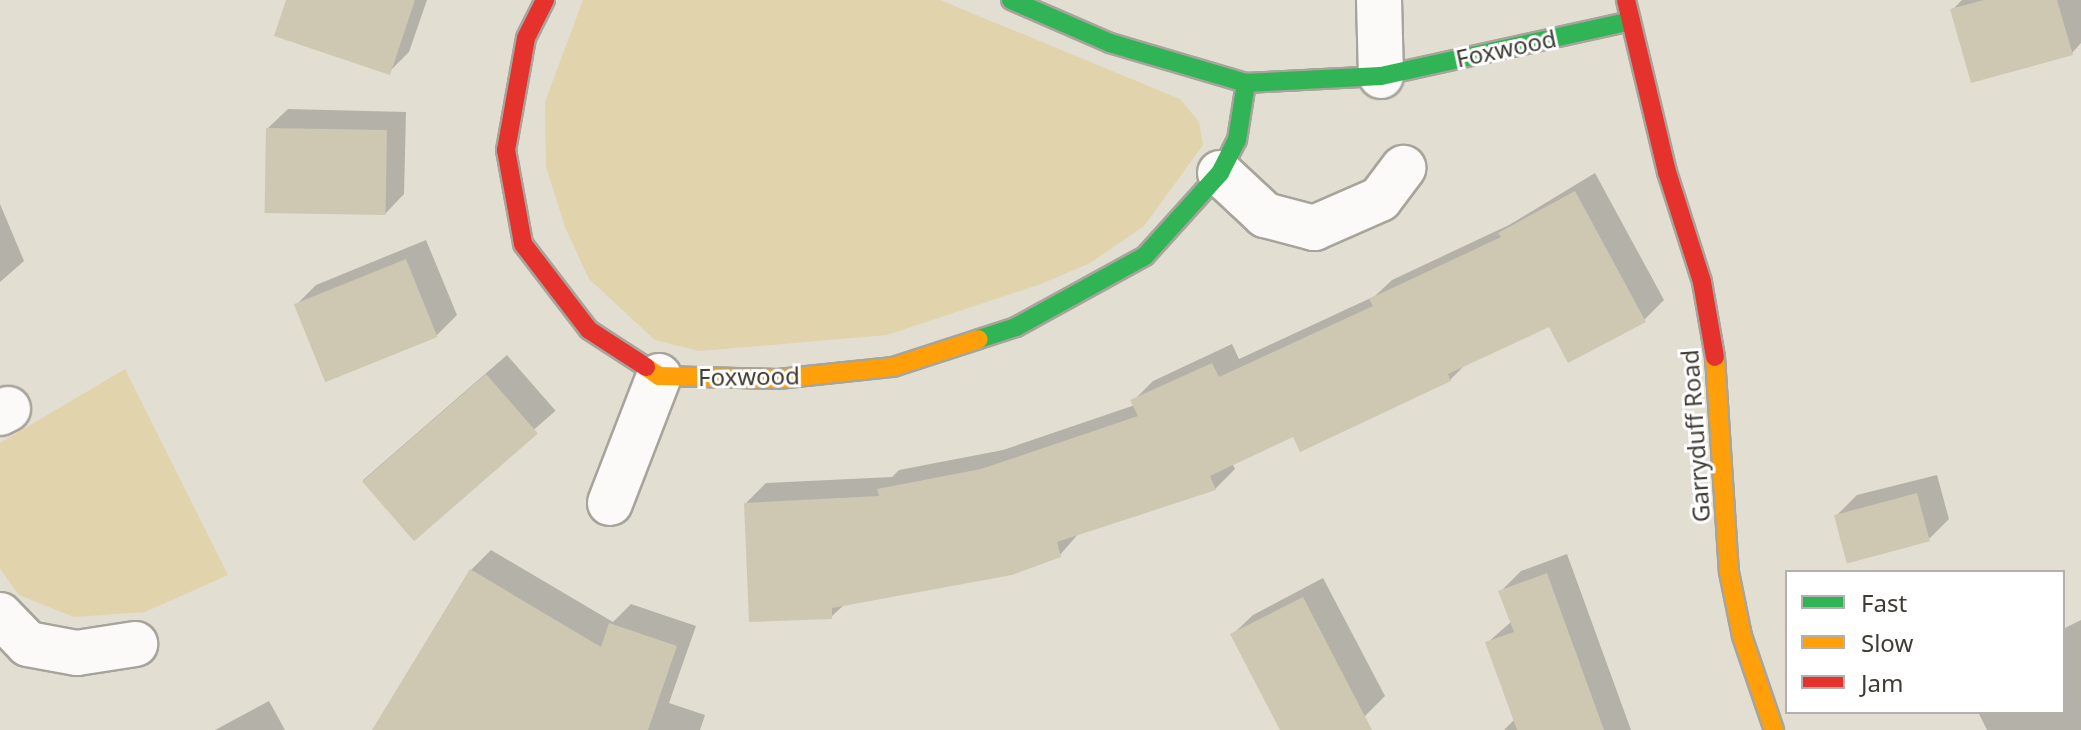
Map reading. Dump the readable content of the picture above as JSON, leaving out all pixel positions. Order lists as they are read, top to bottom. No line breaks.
{"streets":{"street":["Foxwood","Garryduff Road"]},"crossings":[["Foxwood","Garryduff Road"]],"legend":["Fast","Slow","Jam"]}
